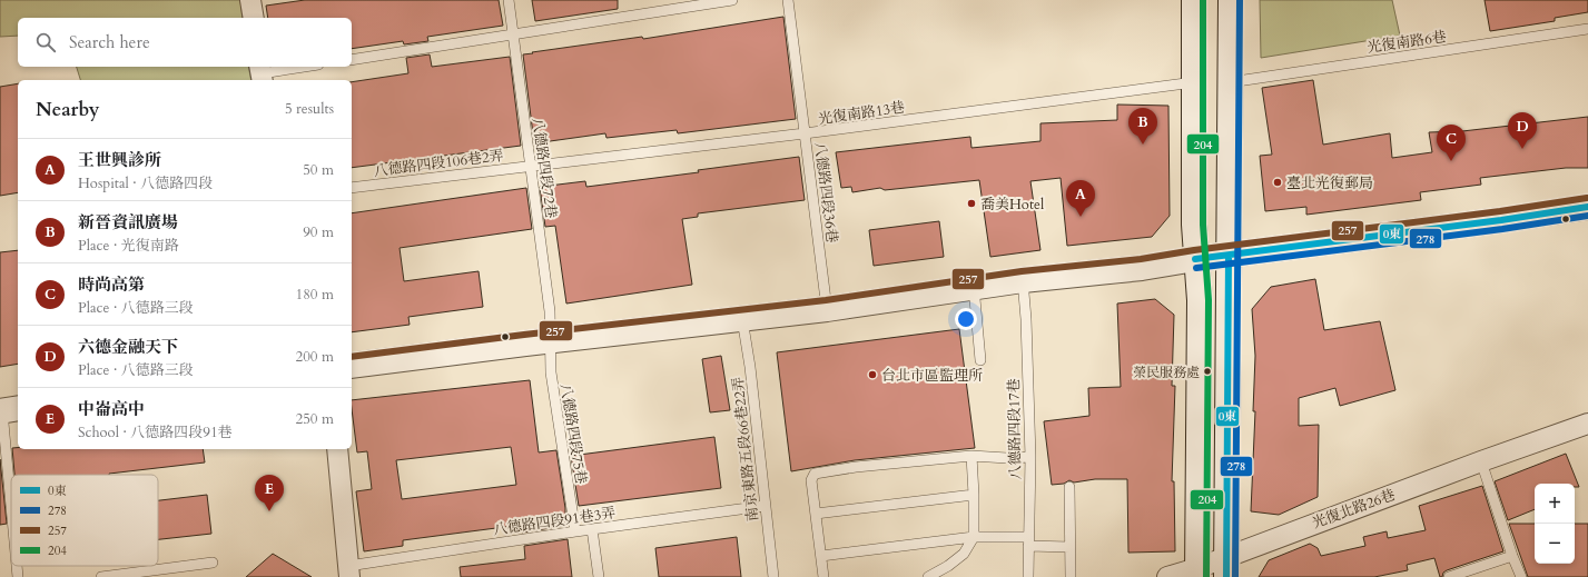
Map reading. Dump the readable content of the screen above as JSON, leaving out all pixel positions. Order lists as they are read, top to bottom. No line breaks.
{"streets":{"street":["光復北路26巷"],"lane":["光復南路6巷","光復南路13巷","八德路四段106巷2弄","八德路四段72巷","八德路四段36巷","八德路四段17巷","八德路四段75巷","南京東路五段66巷22弄","八德路四段91巷3弄"]},"crossings":[["光復南路13巷","八德路四段106巷2弄"],["光復南路13巷","八德路四段72巷"],["光復南路13巷","八德路四段36巷"],["八德路四段106巷2弄","八德路四段72巷"],["八德路四段72巷","八德路四段75巷"],["八德路四段75巷","八德路四段91巷3弄"],["南京東路五段66巷22弄","八德路四段91巷3弄"]],"places":["臺北光復郵局","喬美Hotel","榮民服務處","台北市區監理所"],"lines":["transit line 278","transit line 204","transit line 257","transit line 0東"],"legend":["0東","278","257","204"],"page":{"search":"Search here","heading":["Nearby","5 results"],"pins":["B","D","C","A","E"],"list":[{"mark":"A","name":"王世興診所","note":"Hospital · 八德路四段","value":"50 m"},{"mark":"B","name":"新晉資訊廣場","note":"Place · 光復南路","value":"90 m"},{"mark":"C","name":"時尚高第","note":"Place · 八德路三段","value":"180 m"},{"mark":"D","name":"六德金融天下","note":"Place · 八德路三段","value":"200 m"},{"mark":"E","name":"中崙高中","note":"School · 八德路四段91巷","value":"250 m"}],"map_buttons":["+","−"]}}
